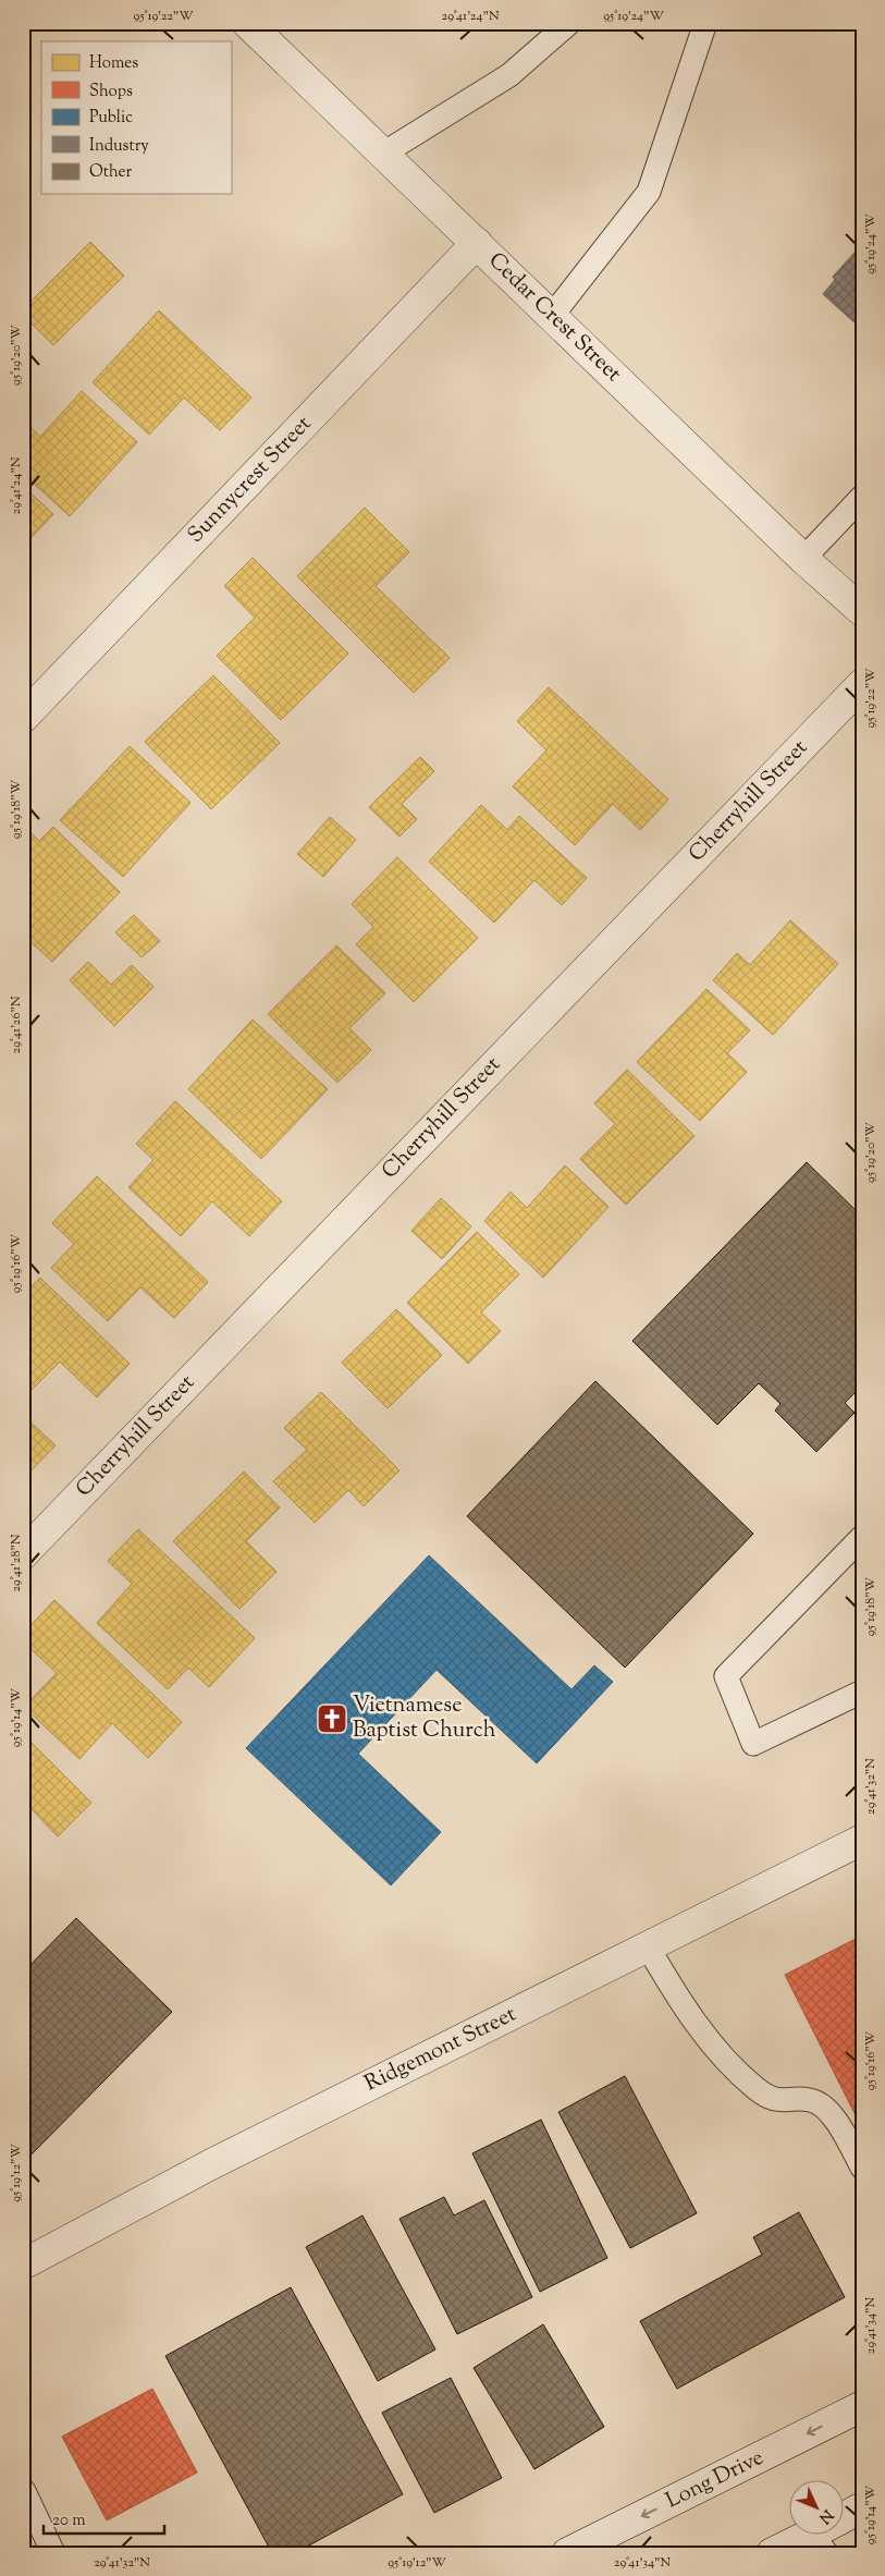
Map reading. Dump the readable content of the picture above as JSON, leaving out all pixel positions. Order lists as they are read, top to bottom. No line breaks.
{"streets":{"street":["Cedar Crest Street","Sunnycrest Street","Cherryhill Street","Ridgemont Street","Long Drive"]},"crossings":[["Cedar Crest Street","Sunnycrest Street"]],"one_way":["Long Drive"],"places":{"church":["Vietnamese Baptist Church"]},"legend":["Homes","Shops","Public","Industry","Other"],"scale_bar":"20 m","north":"bottom right","coordinates":["95°19'22\"W","29°41'24\"N","95°19'24\"W","95°19'20\"W","95°19'18\"W","29°41'26\"N","95°19'16\"W","29°41'28\"N","95°19'14\"W","29°41'32\"N","95°19'12\"W","29°41'34\"N"]}
